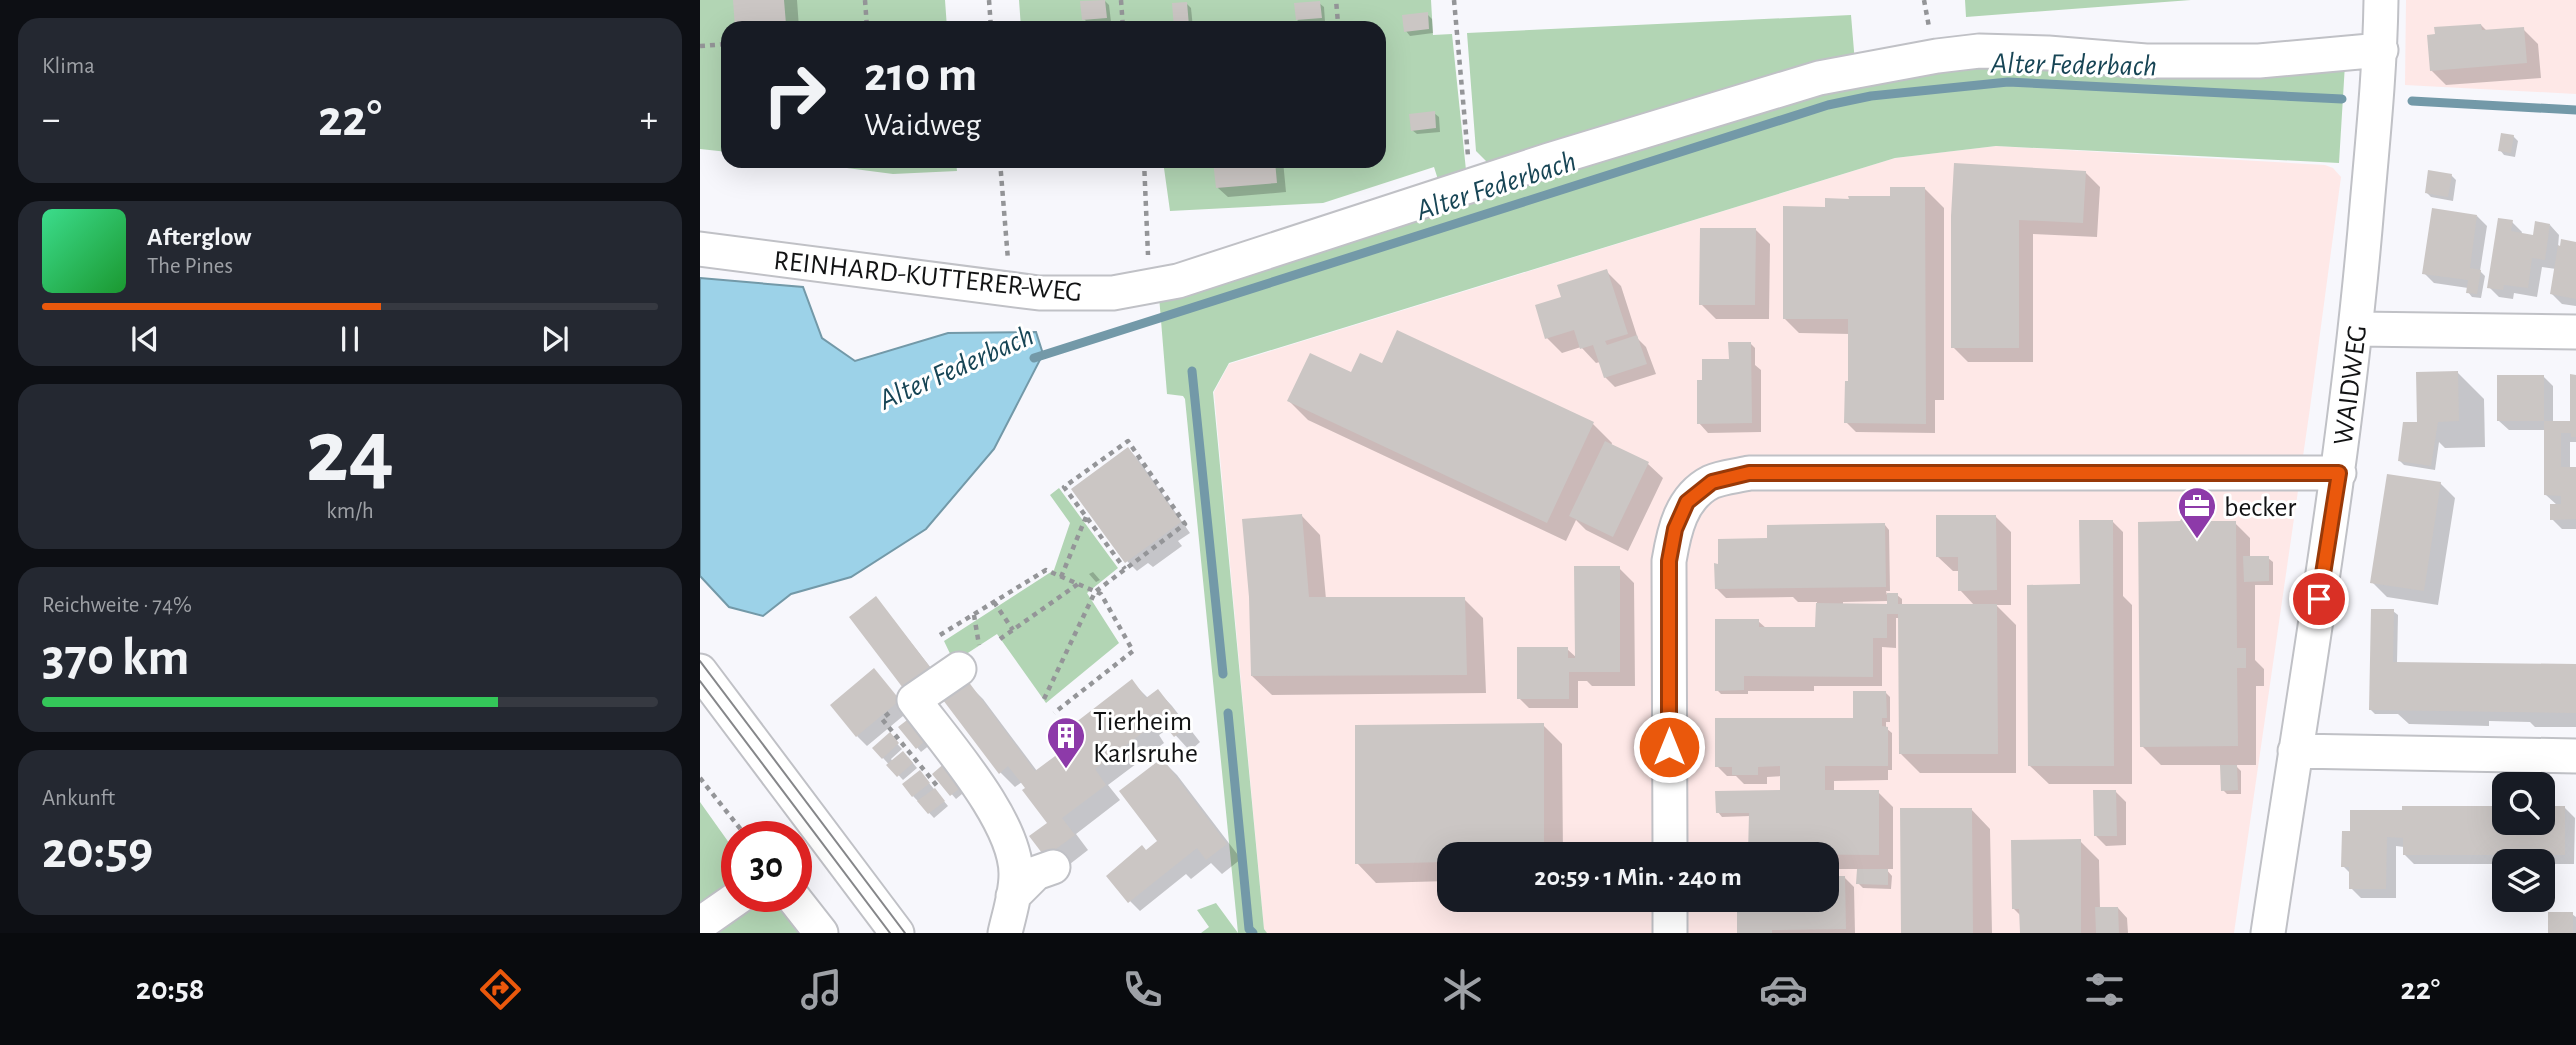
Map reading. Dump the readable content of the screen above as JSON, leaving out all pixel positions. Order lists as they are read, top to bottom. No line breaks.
{"streets":{"street":["REINHARD-KUTTERER-WEG","WAIDWEG"]},"crossings":[["REINHARD-KUTTERER-WEG","WAIDWEG"]],"water":["Alter Federbach"],"places":{"office":["becker"],"building":["Tierheim Karlsruhe"]},"page":{"tile":["Klima",["24","km/h"],["Reichweite · 74%","370 km"],["Ankunft","20:59"]],"turn":["210 m","Waidweg"],"heat":["−","22°","+"],"song":["Afterglow","The Pines"],"limit":"30","trip":"20:59 · 1 Min. · 240 m","tabs":["20:58","22°"]}}
